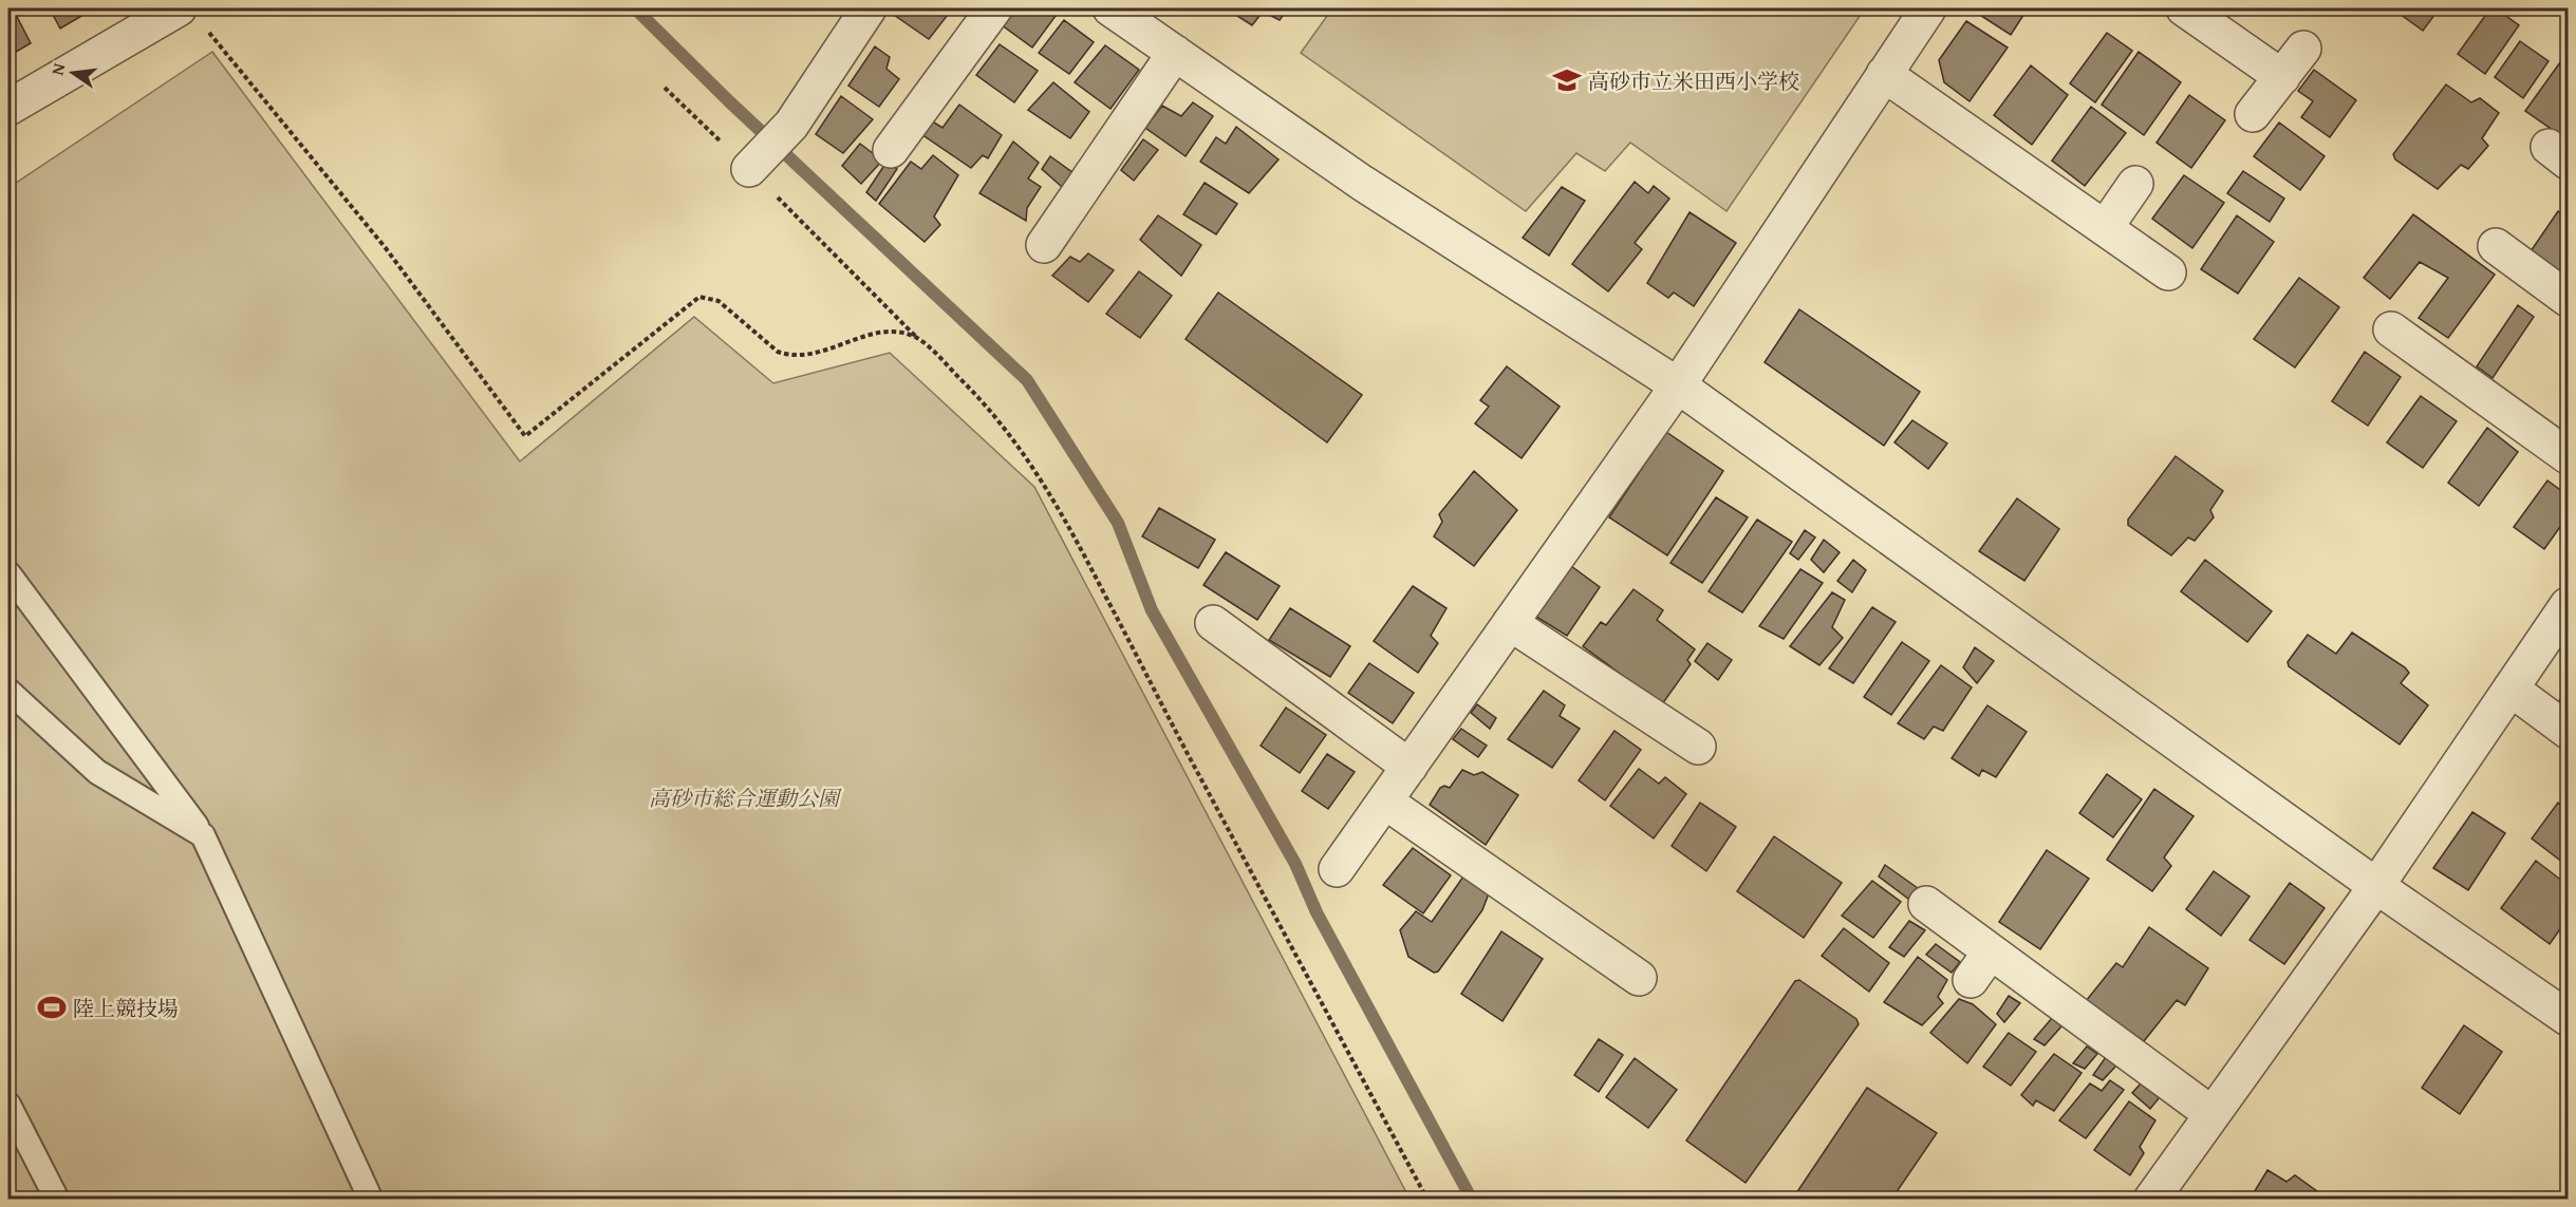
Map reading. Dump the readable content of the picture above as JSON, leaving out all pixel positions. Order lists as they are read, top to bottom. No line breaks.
{"parks":["高砂市総合運動公園"],"places":{"school or university":["高砂市立米田西小学校"],"sports":["陸上競技場"]},"north":"left"}
